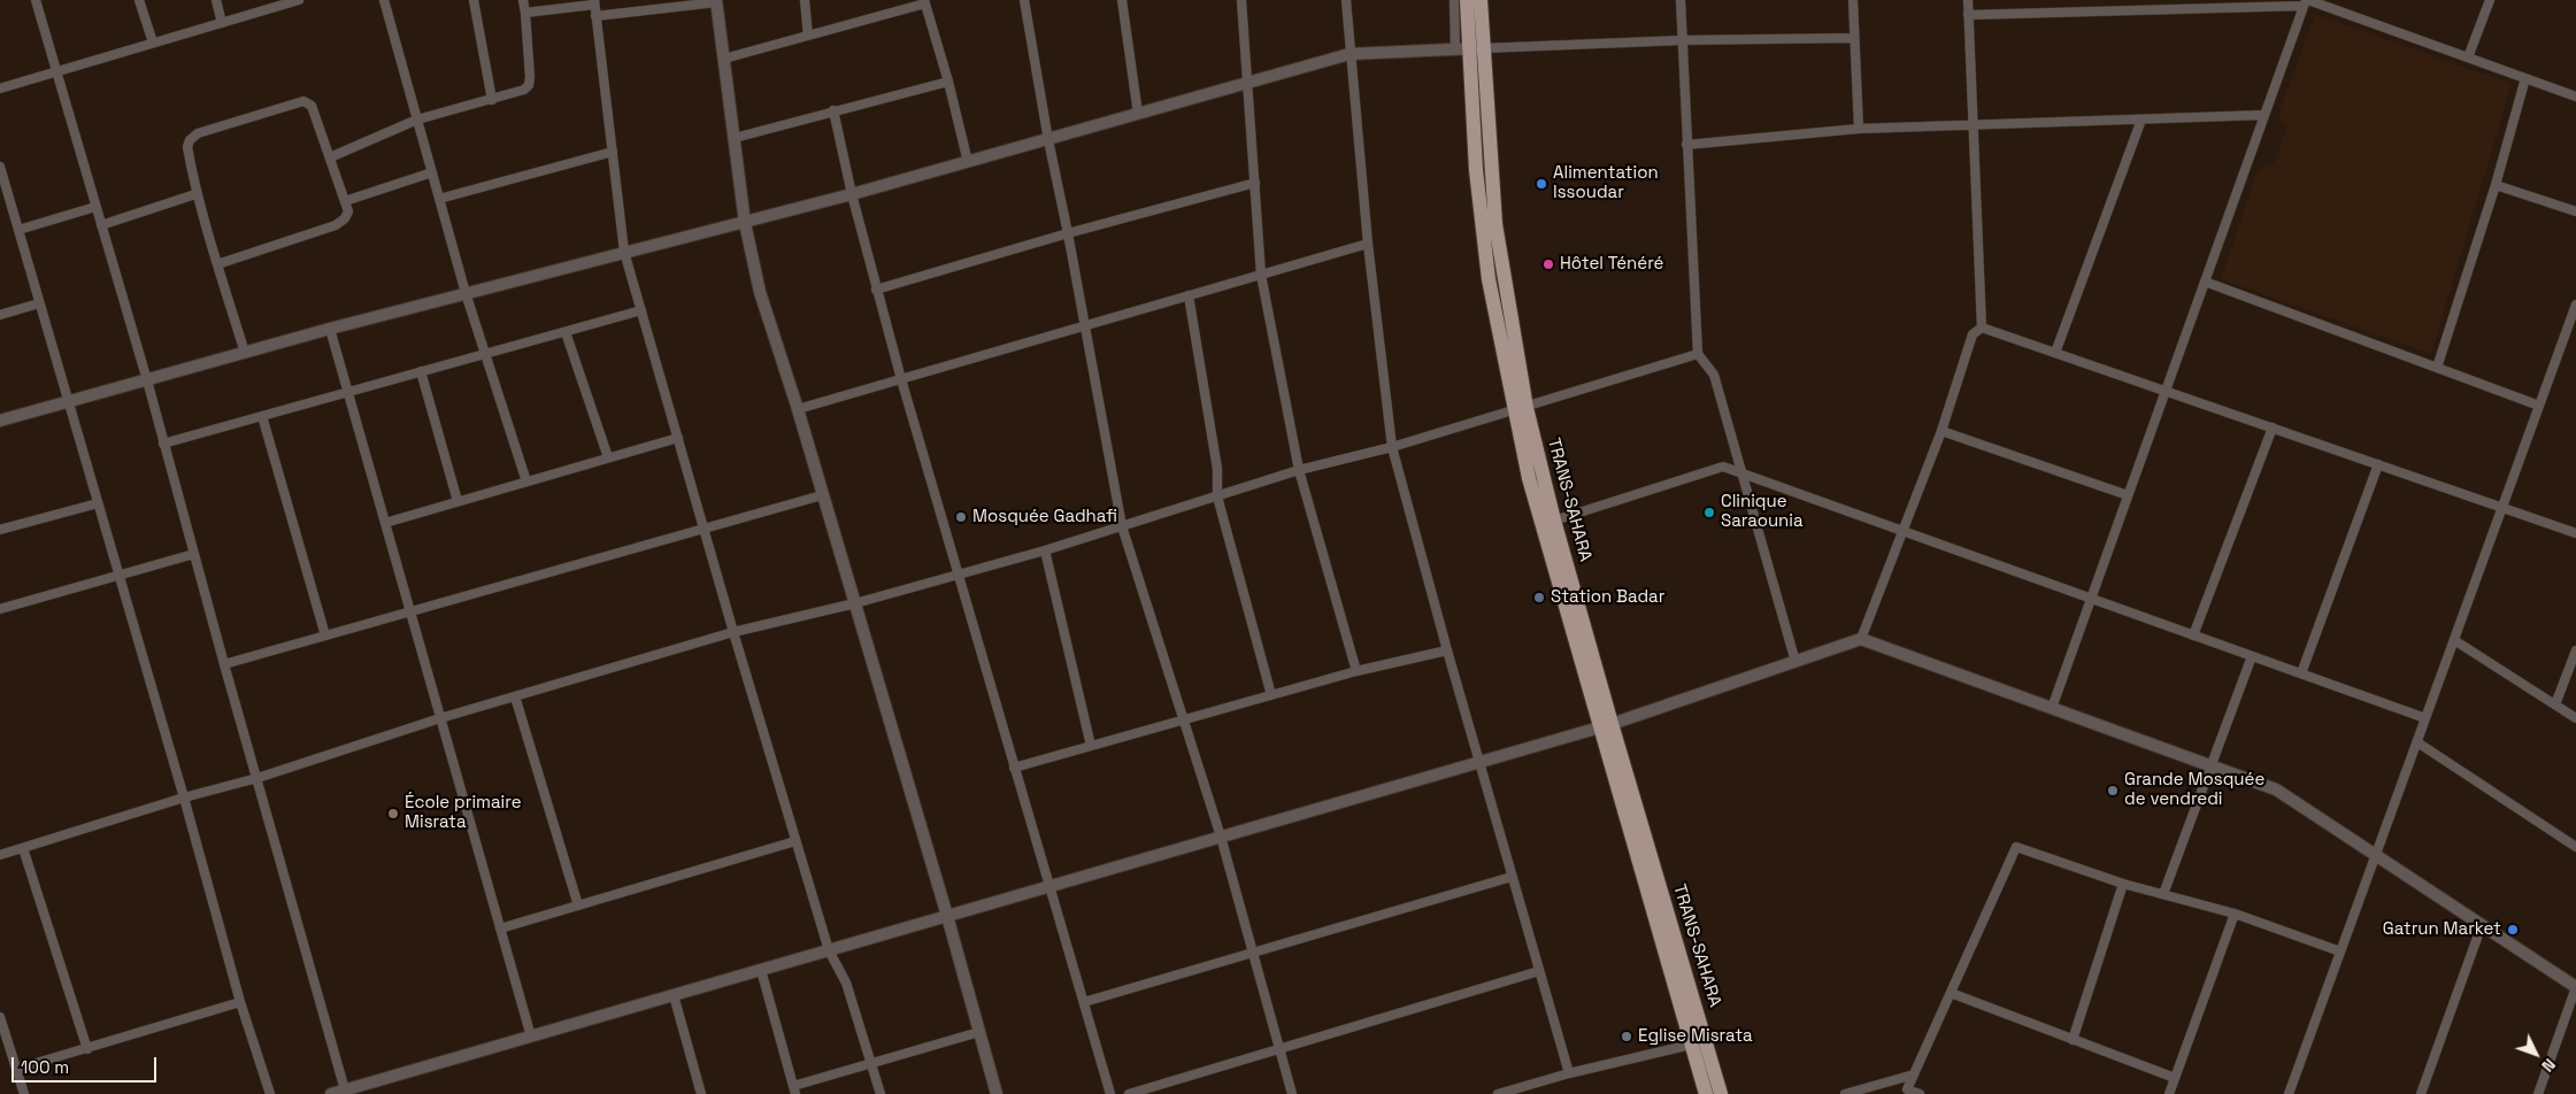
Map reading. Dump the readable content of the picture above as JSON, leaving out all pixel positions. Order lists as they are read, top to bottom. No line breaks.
{"streets":{"main road":["TRANS-SAHARA"]},"places":["Alimentation Issoudar","Hôtel Ténéré","Clinique Saraounia","Mosquée Gadhafi","Station Badar","Grande Mosquée de vendredi","École primaire Misrata","Gatrun Market","Eglise Misrata"],"scale_bar":"100 m","north":"bottom right"}
